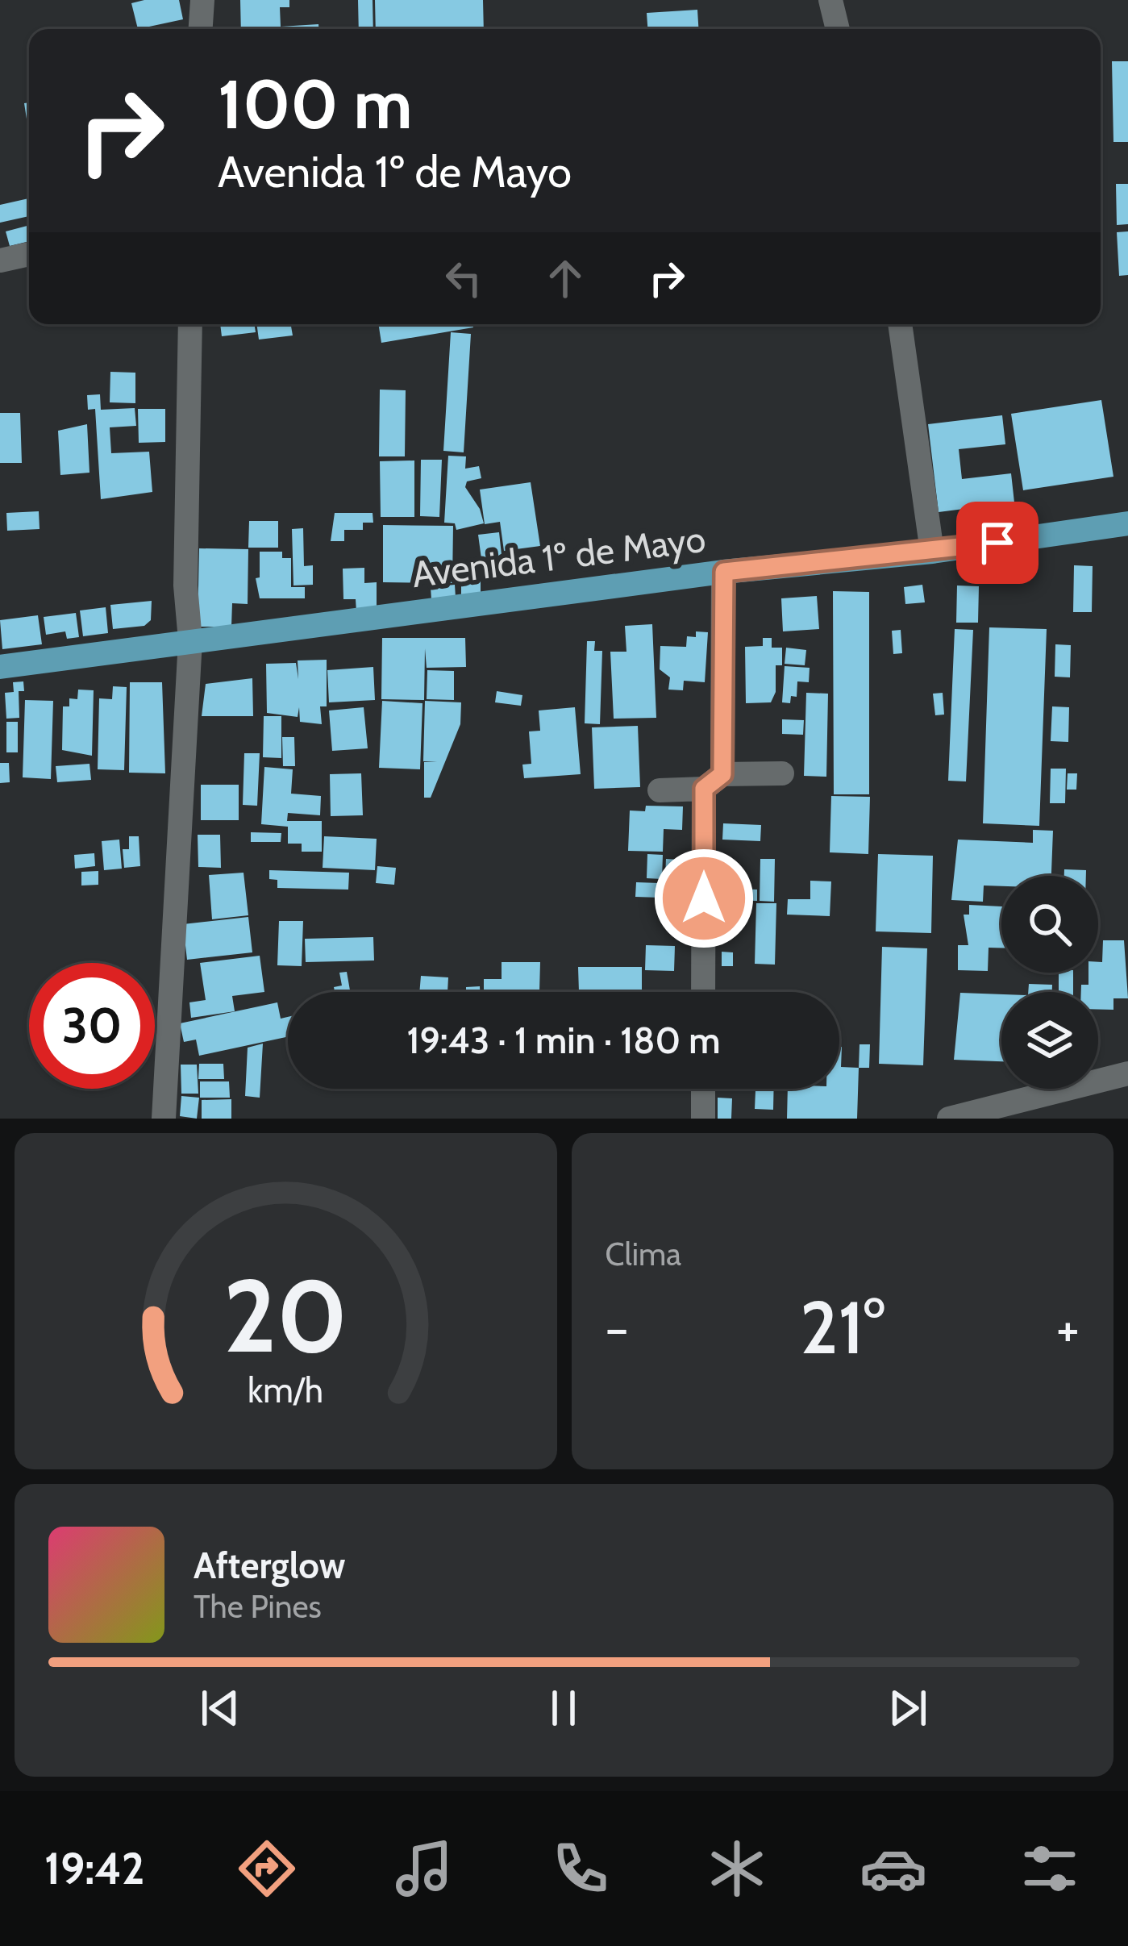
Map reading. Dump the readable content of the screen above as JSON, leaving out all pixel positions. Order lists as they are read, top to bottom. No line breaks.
{"streets":{"main road":["Avenida 1º de Mayo"]},"page":{"turn":["100 m","Avenida 1º de Mayo"],"limit":"30","trip":"19:43 · 1 min · 180 m","tile":"Clima","heat":["−","21°","+"],"song":["Afterglow","The Pines"],"tabs":"19:42","gauge":["20","km/h"]}}
